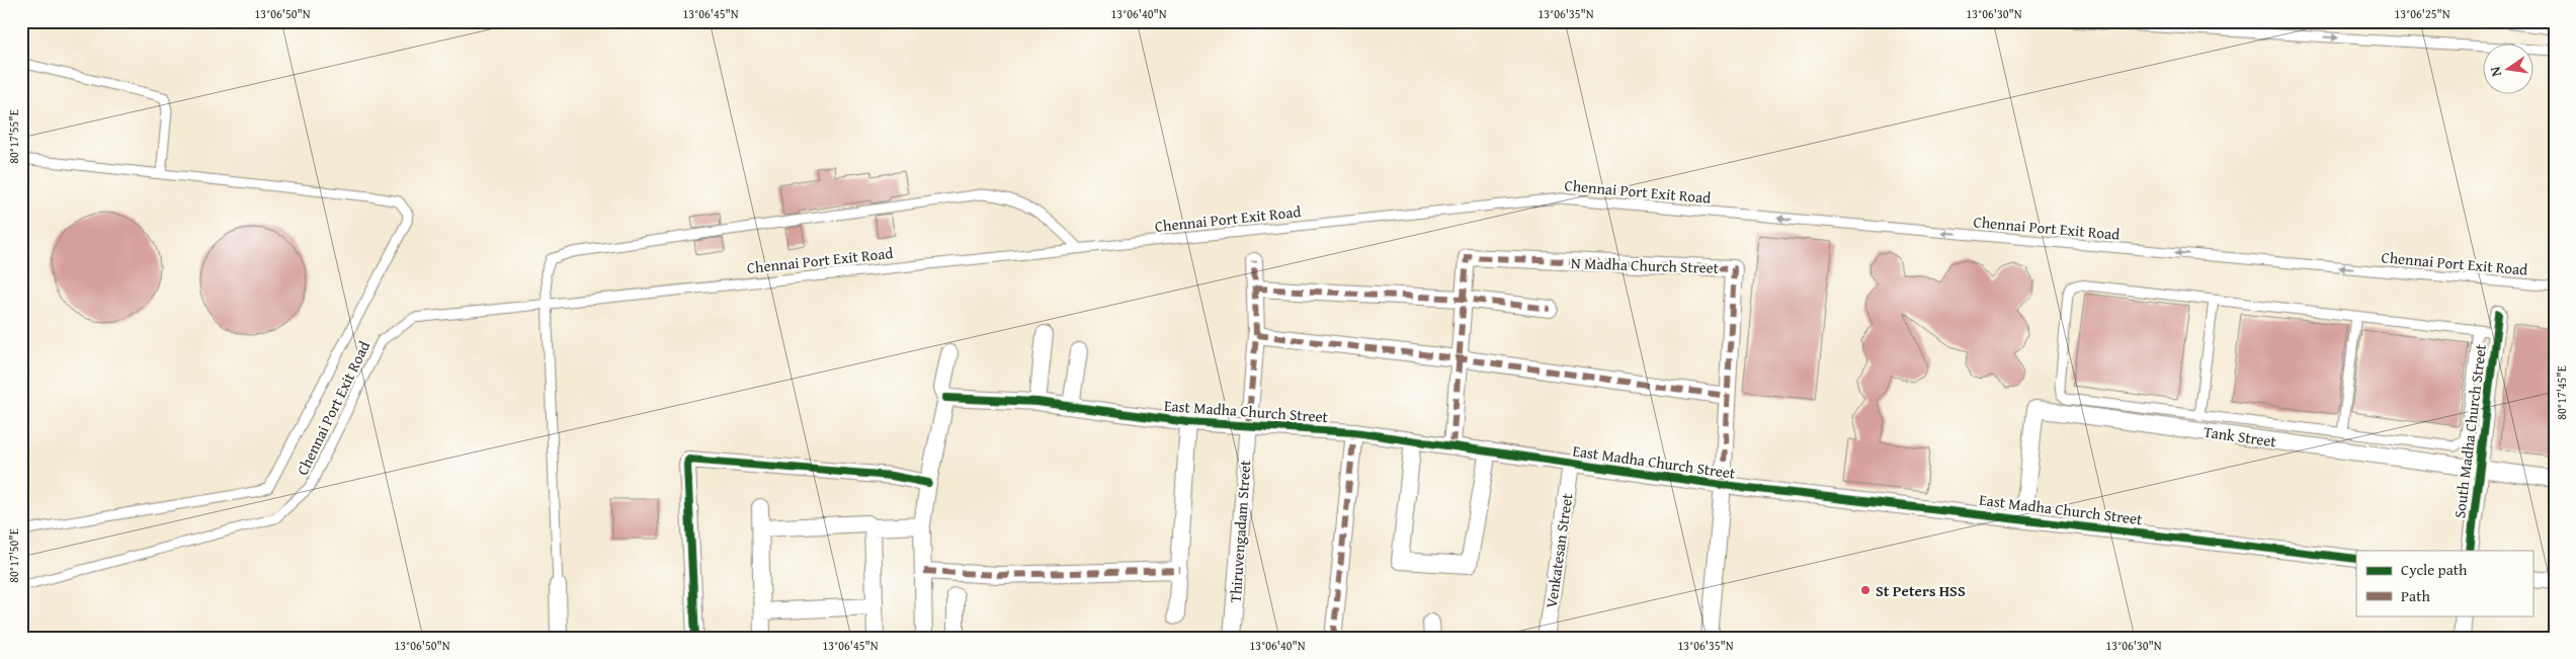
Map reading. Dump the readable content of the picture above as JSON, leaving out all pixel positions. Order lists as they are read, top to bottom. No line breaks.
{"streets":{"street":["N Madha Church Street","East Madha Church Street","South Madha Church Street","Tank Street","Thiruvengadam Street","Venkatesan Street"],"lane":["Chennai Port Exit Road"]},"crossings":[["N Madha Church Street","East Madha Church Street"],["East Madha Church Street","Tank Street"],["East Madha Church Street","Thiruvengadam Street"],["East Madha Church Street","Venkatesan Street"],["South Madha Church Street","Tank Street"]],"one_way":["Chennai Port Exit Road"],"places":["St Peters HSS"],"legend":["Cycle path","Path"],"north":"left","coordinates":["13°06'50\"N","13°06'45\"N","13°06'40\"N","13°06'35\"N","13°06'30\"N","13°06'25\"N","80°17'55\"E","80°17'45\"E","80°17'50\"E"]}
